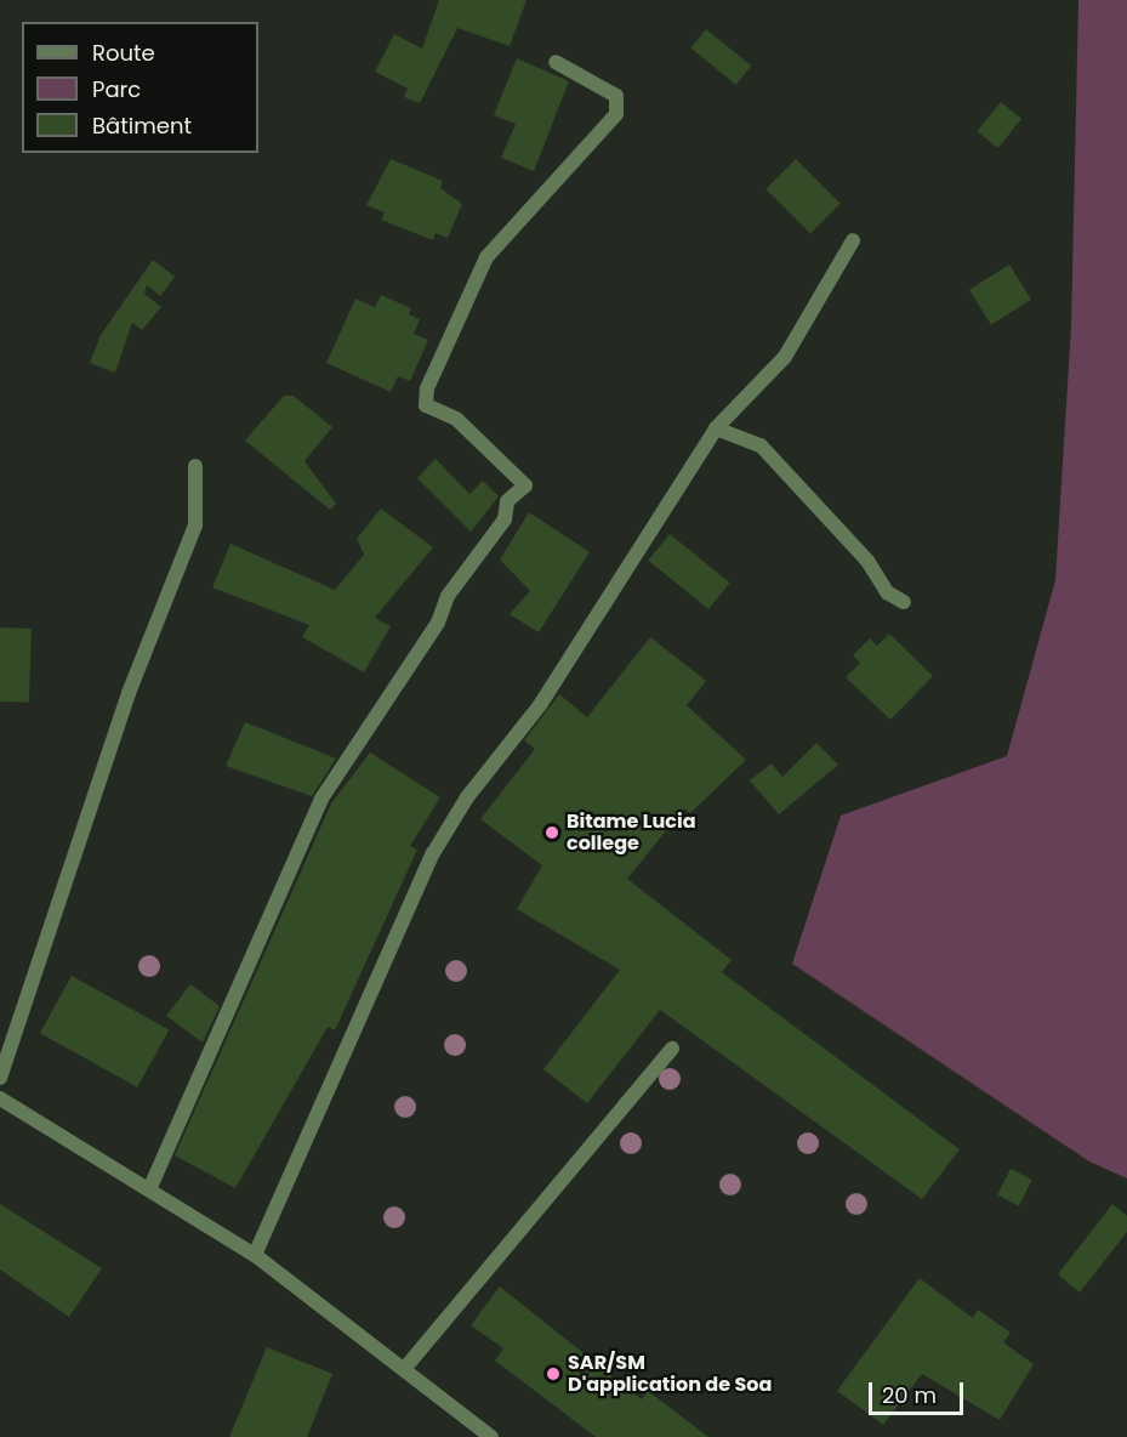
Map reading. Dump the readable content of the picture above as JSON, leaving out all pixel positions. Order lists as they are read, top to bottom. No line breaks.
{"places":["Bitame Lucia college","SAR/SM D'application de Soa"],"legend":["Route","Parc","Bâtiment"],"scale_bar":"20 m"}
